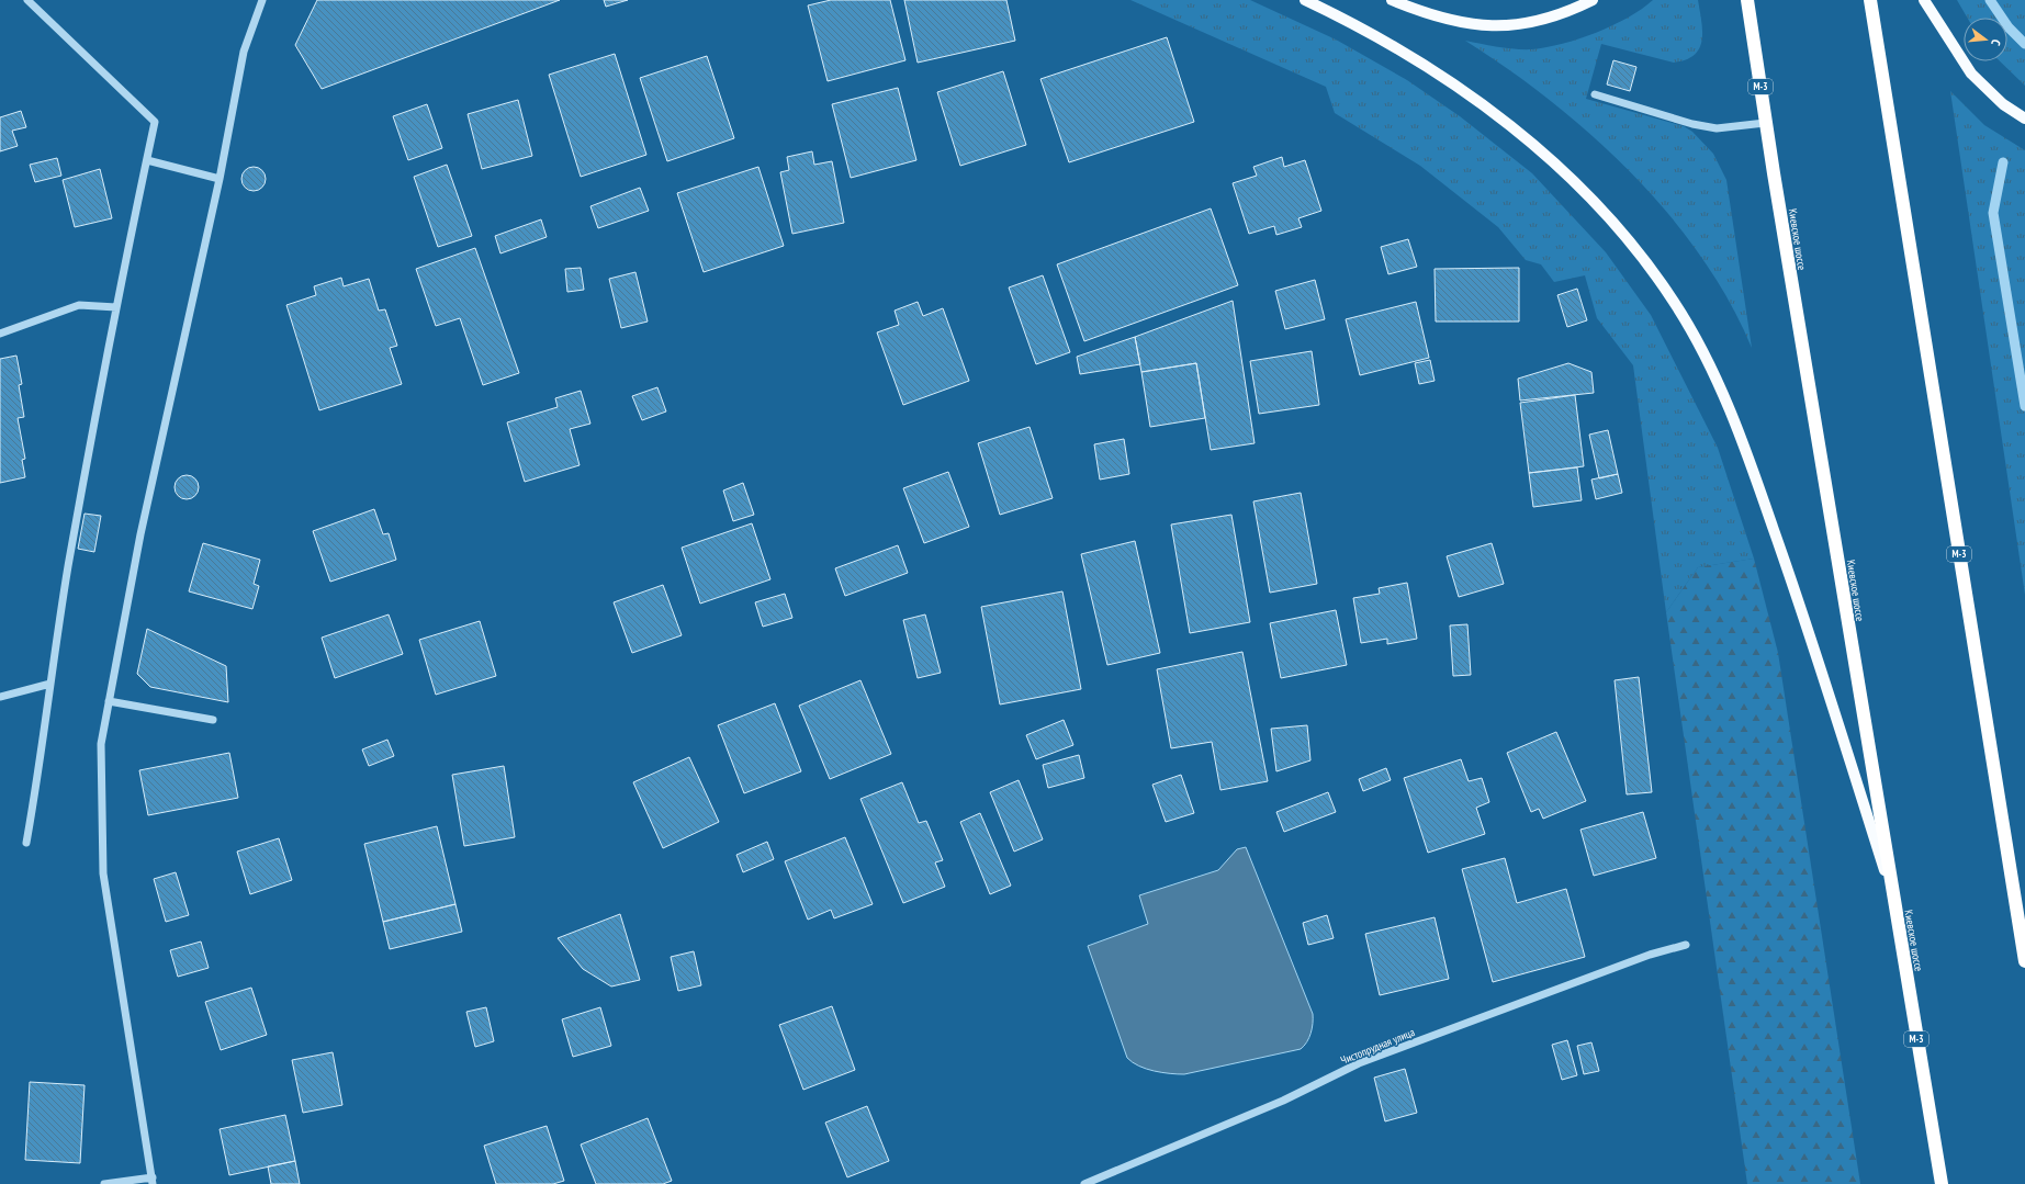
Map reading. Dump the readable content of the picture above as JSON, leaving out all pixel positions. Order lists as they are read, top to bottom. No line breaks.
{"streets":{"highway":["М-3","Киевское шоссе"],"street":["Чистопрудная улица"]},"north":"right"}
